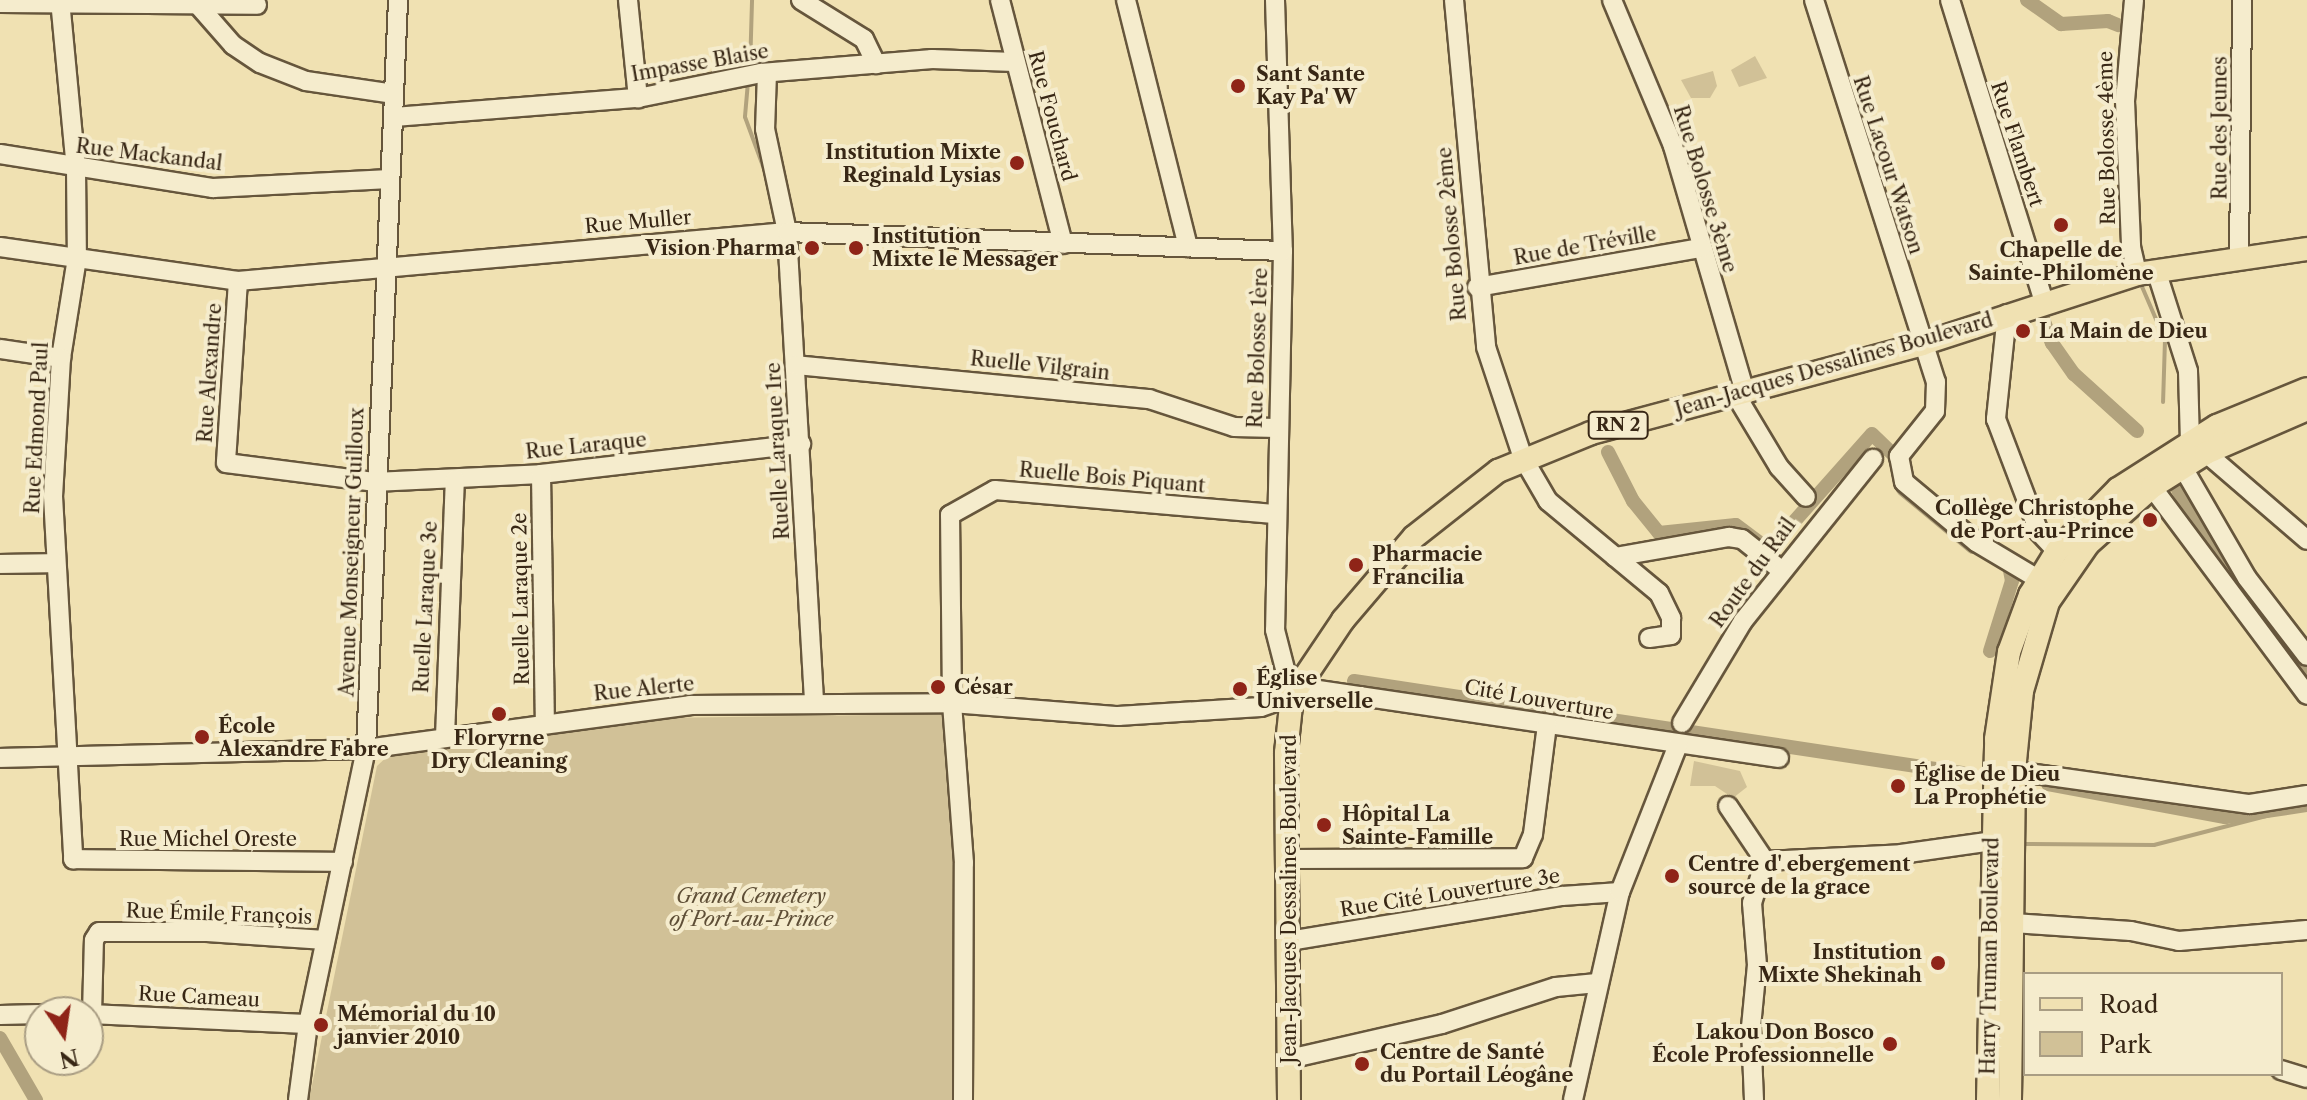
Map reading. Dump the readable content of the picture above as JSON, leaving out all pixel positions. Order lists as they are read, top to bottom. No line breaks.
{"streets":{"main road":["Jean-Jacques Dessalines Boulevard","RN 2","Harry Truman Boulevard"],"street":["Impasse Blaise","Rue Fouchard","Rue des Jeunes","Rue Bolosse 4ème","Rue Flambert","Rue Mackandal","Rue Lacour Watson","Rue Bolosse 3ème","Rue Muller","Rue Bolosse 2ème","Rue de Tréville","Rue Bolosse 1ère","Ruelle Vilgrain","Rue Alexandre","Rue Edmond Paul","Rue Laraque","Ruelle Laraque 1re","Ruelle Bois Piquant","Avenue Monseigneur Guilloux","Route du Rail","Ruelle Laraque 2e","Ruelle Laraque 3e","Rue Alerte","Cité Louverture","Rue Michel Oreste","Rue Cité Louverture 3e","Rue Émile François","Rue Cameau"]},"crossings":[["Impasse Blaise","Rue Fouchard"],["Impasse Blaise","Ruelle Laraque 1re"],["Impasse Blaise","Avenue Monseigneur Guilloux"],["Rue Fouchard","Rue Muller"],["Rue des Jeunes","Jean-Jacques Dessalines Boulevard"],["Rue Bolosse 4ème","Jean-Jacques Dessalines Boulevard"],["Rue Bolosse 4ème","Harry Truman Boulevard"],["Rue Flambert","Jean-Jacques Dessalines Boulevard"],["Rue Mackandal","Rue Edmond Paul"],["Rue Mackandal","Avenue Monseigneur Guilloux"],["Rue Lacour Watson","Jean-Jacques Dessalines Boulevard"],["Rue Lacour Watson","Harry Truman Boulevard"],["Rue Bolosse 3ème","Rue de Tréville"],["Rue Bolosse 3ème","Jean-Jacques Dessalines Boulevard"],["Rue Muller","Rue Bolosse 1ère"],["Rue Muller","Rue Alexandre"],["Rue Muller","Rue Edmond Paul"],["Rue Muller","Ruelle Laraque 1re"],["Rue Muller","Avenue Monseigneur Guilloux"],["Rue Bolosse 2ème","Rue de Tréville"],["Rue Bolosse 2ème","Jean-Jacques Dessalines Boulevard"],["Rue Bolosse 1ère","Jean-Jacques Dessalines Boulevard"],["Rue Bolosse 1ère","Ruelle Vilgrain"],["Rue Bolosse 1ère","Ruelle Bois Piquant"],["Rue Bolosse 1ère","Rue Alerte"],["Rue Bolosse 1ère","Cité Louverture"],["Jean-Jacques Dessalines Boulevard","Rue Alerte"],["Jean-Jacques Dessalines Boulevard","Cité Louverture"],["Jean-Jacques Dessalines Boulevard","Rue Cité Louverture 3e"],["Ruelle Vilgrain","Ruelle Laraque 1re"],["Rue Alexandre","Rue Laraque"],["Rue Alexandre","Avenue Monseigneur Guilloux"],["Rue Edmond Paul","Rue Alerte"],["Rue Edmond Paul","Rue Michel Oreste"],["Rue Laraque","Ruelle Laraque 1re"],["Rue Laraque","Avenue Monseigneur Guilloux"],["Rue Laraque","Ruelle Laraque 2e"],["Rue Laraque","Ruelle Laraque 3e"],["Ruelle Laraque 1re","Rue Alerte"],["Ruelle Bois Piquant","Rue Alerte"],["Avenue Monseigneur Guilloux","Rue Alerte"],["Avenue Monseigneur Guilloux","Rue Michel Oreste"],["Avenue Monseigneur Guilloux","Rue Émile François"],["Avenue Monseigneur Guilloux","Rue Cameau"],["Ruelle Laraque 2e","Rue Alerte"],["Ruelle Laraque 3e","Rue Alerte"],["Rue Alerte","Cité Louverture"]],"parks":["Grand Cemetery of Port-au-Prince"],"places":["Sant Sante Kay Pa' W","Institution Mixte Reginald Lysias","Chapelle de Sainte-Philomène","Vision Pharma","Institution Mixte le Messager","La Main de Dieu","Collège Christophe de Port-au-Prince","Pharmacie Francilia","César","Église Universelle","Floryrne Dry Cleaning","École Alexandre Fabre","Église de Dieu La Prophétie","Hôpital La Sainte-Famille","Centre d' ebergement source de la grace","Institution Mixte Shekinah","Mémorial du 10 janvier 2010","Lakou Don Bosco École Professionnelle","Centre de Santé du Portail Léogâne"],"legend":["Road","Park"],"north":"bottom"}
